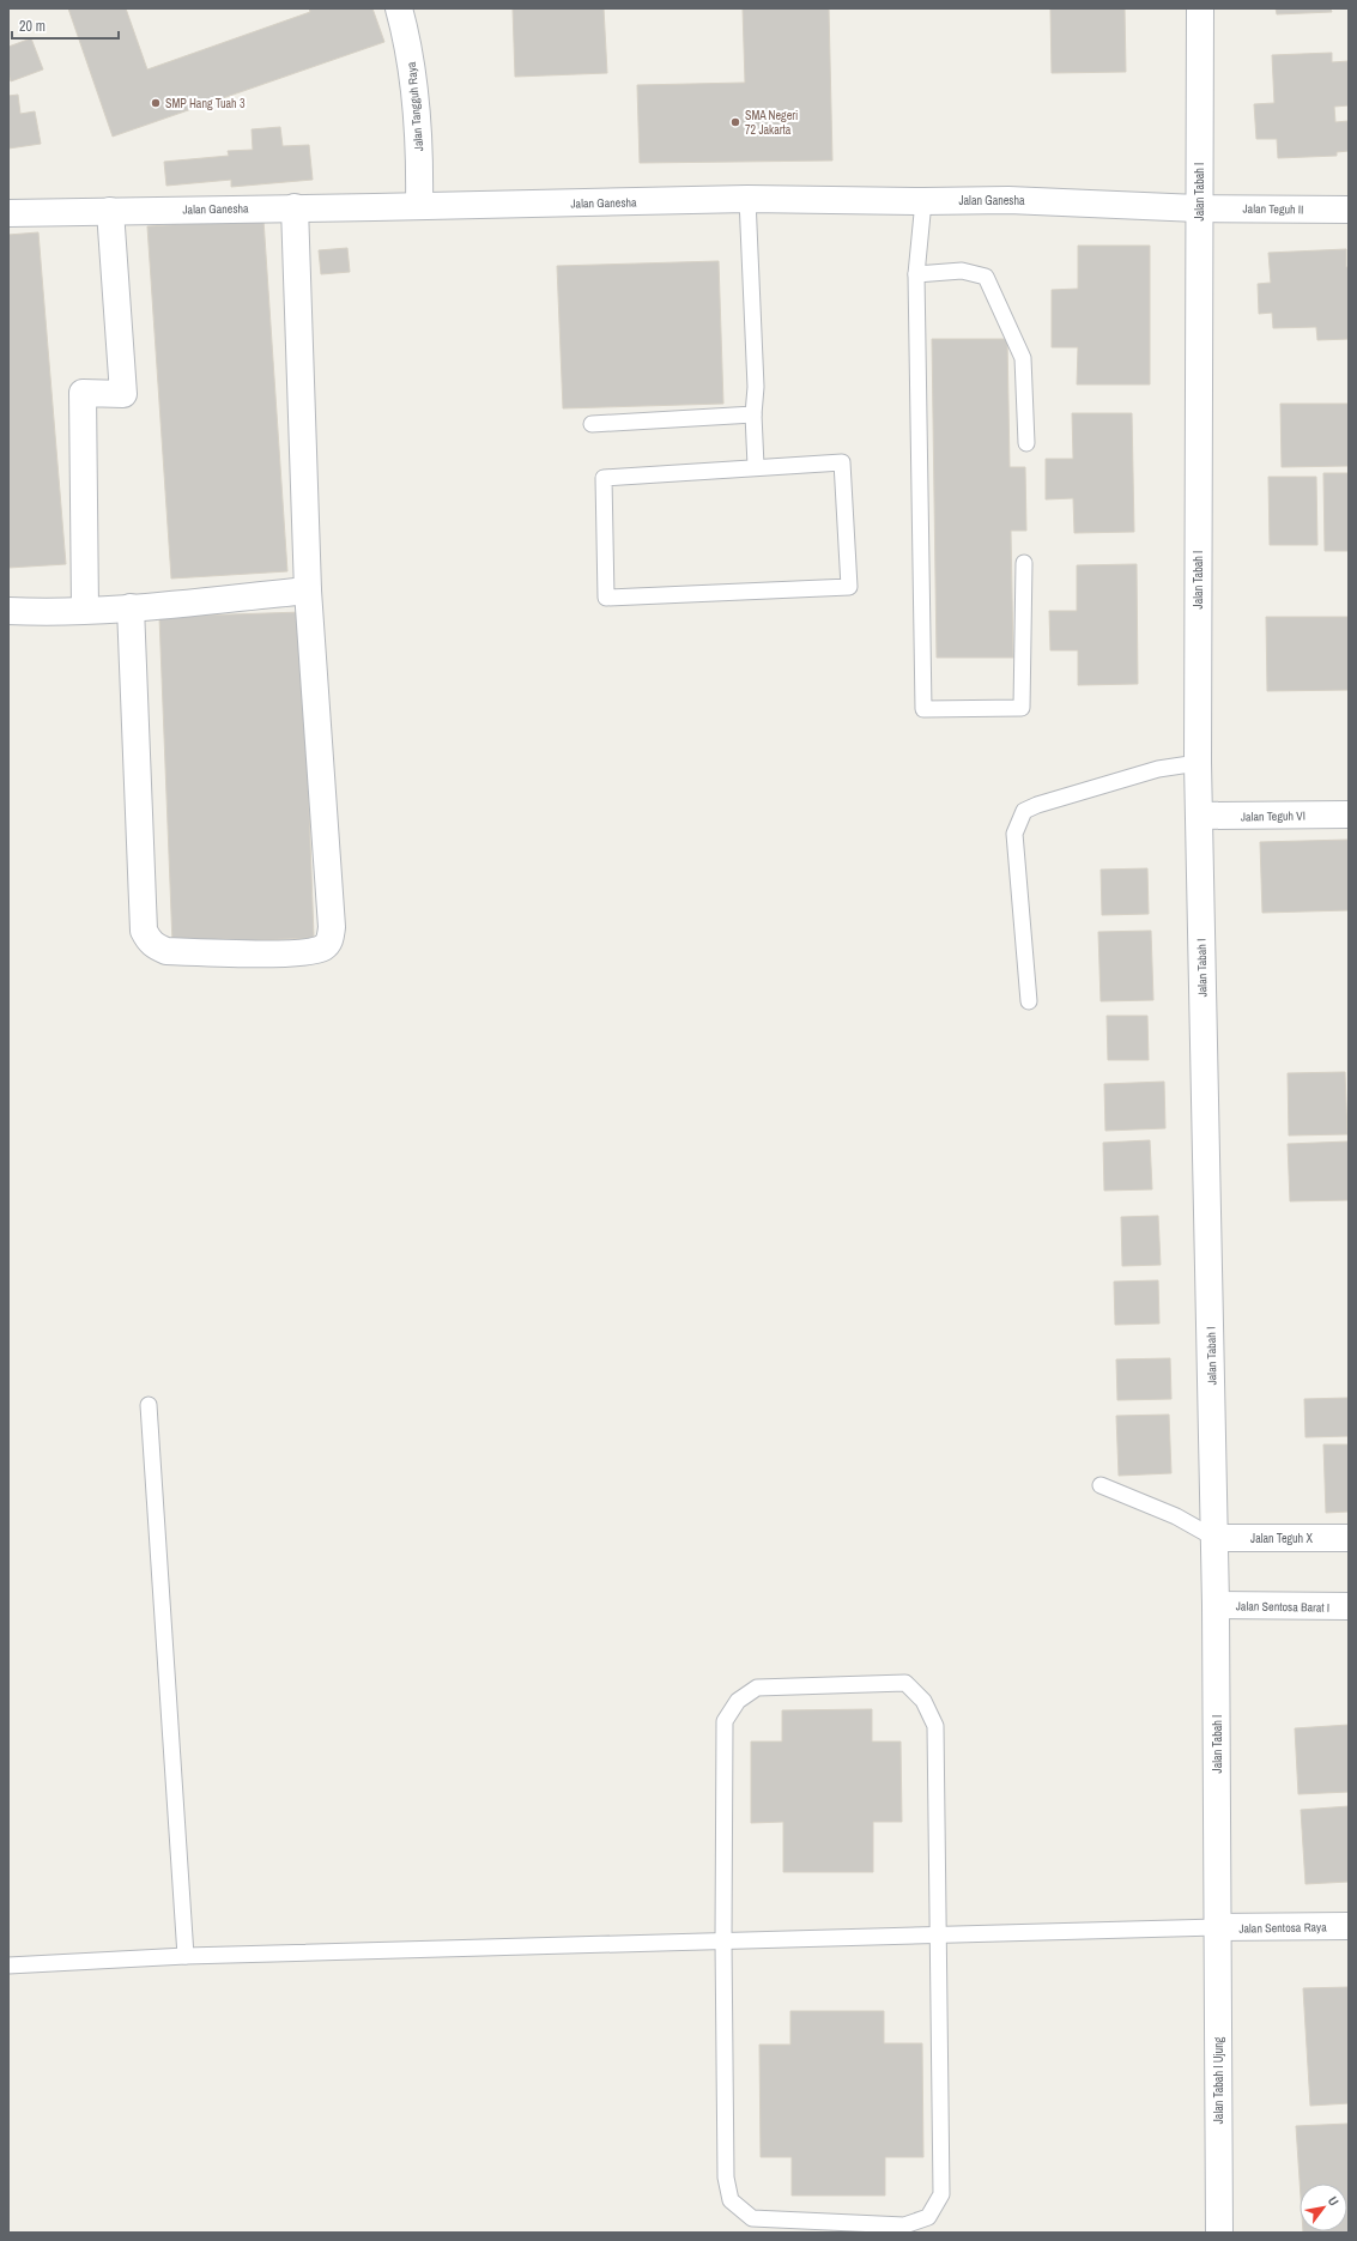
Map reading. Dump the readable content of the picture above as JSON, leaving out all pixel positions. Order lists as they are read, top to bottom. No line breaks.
{"streets":{"street":["Jalan Tangguh Raya","Jalan Tabah I","Jalan Ganesha","Jalan Teguh II","Jalan Teguh VI","Jalan Teguh X","Jalan Sentosa Barat I","Jalan Sentosa Raya","Jalan Tabah I Ujung"]},"crossings":[["Jalan Tangguh Raya","Jalan Ganesha"],["Jalan Tabah I","Jalan Ganesha"],["Jalan Tabah I","Jalan Teguh II"],["Jalan Tabah I","Jalan Teguh VI"],["Jalan Tabah I","Jalan Teguh X"],["Jalan Tabah I","Jalan Sentosa Barat I"],["Jalan Tabah I","Jalan Sentosa Raya"],["Jalan Tabah I","Jalan Tabah I Ujung"],["Jalan Ganesha","Jalan Teguh II"],["Jalan Sentosa Raya","Jalan Tabah I Ujung"]],"places":["SMP Hang Tuah 3","SMA Negeri 72 Jakarta"],"scale_bar":"20 m","north":"top right"}
